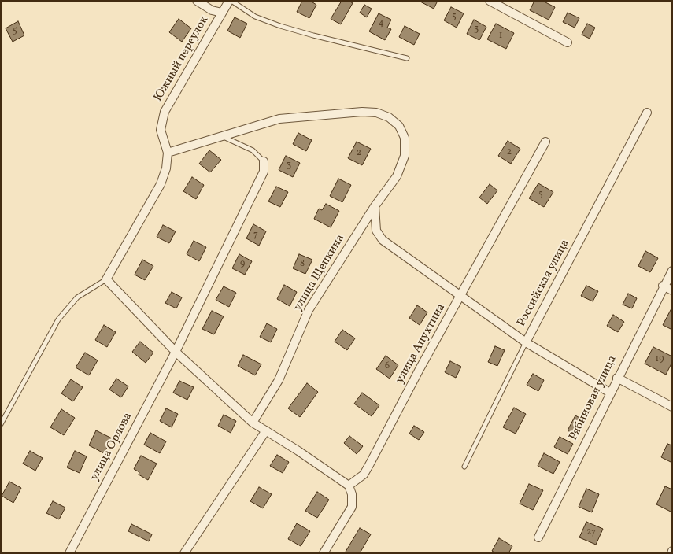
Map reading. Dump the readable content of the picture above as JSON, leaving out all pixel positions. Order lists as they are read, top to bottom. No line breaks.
{"streets":{"street":["Южный переулок","улица Щепкина","Российская улица","улица Апухтина","Рябиновая улица","улица Орлова"]},"house_numbers":["5","4","3","5","1","2","2","3","5","7","9","8","19","6","27"]}
